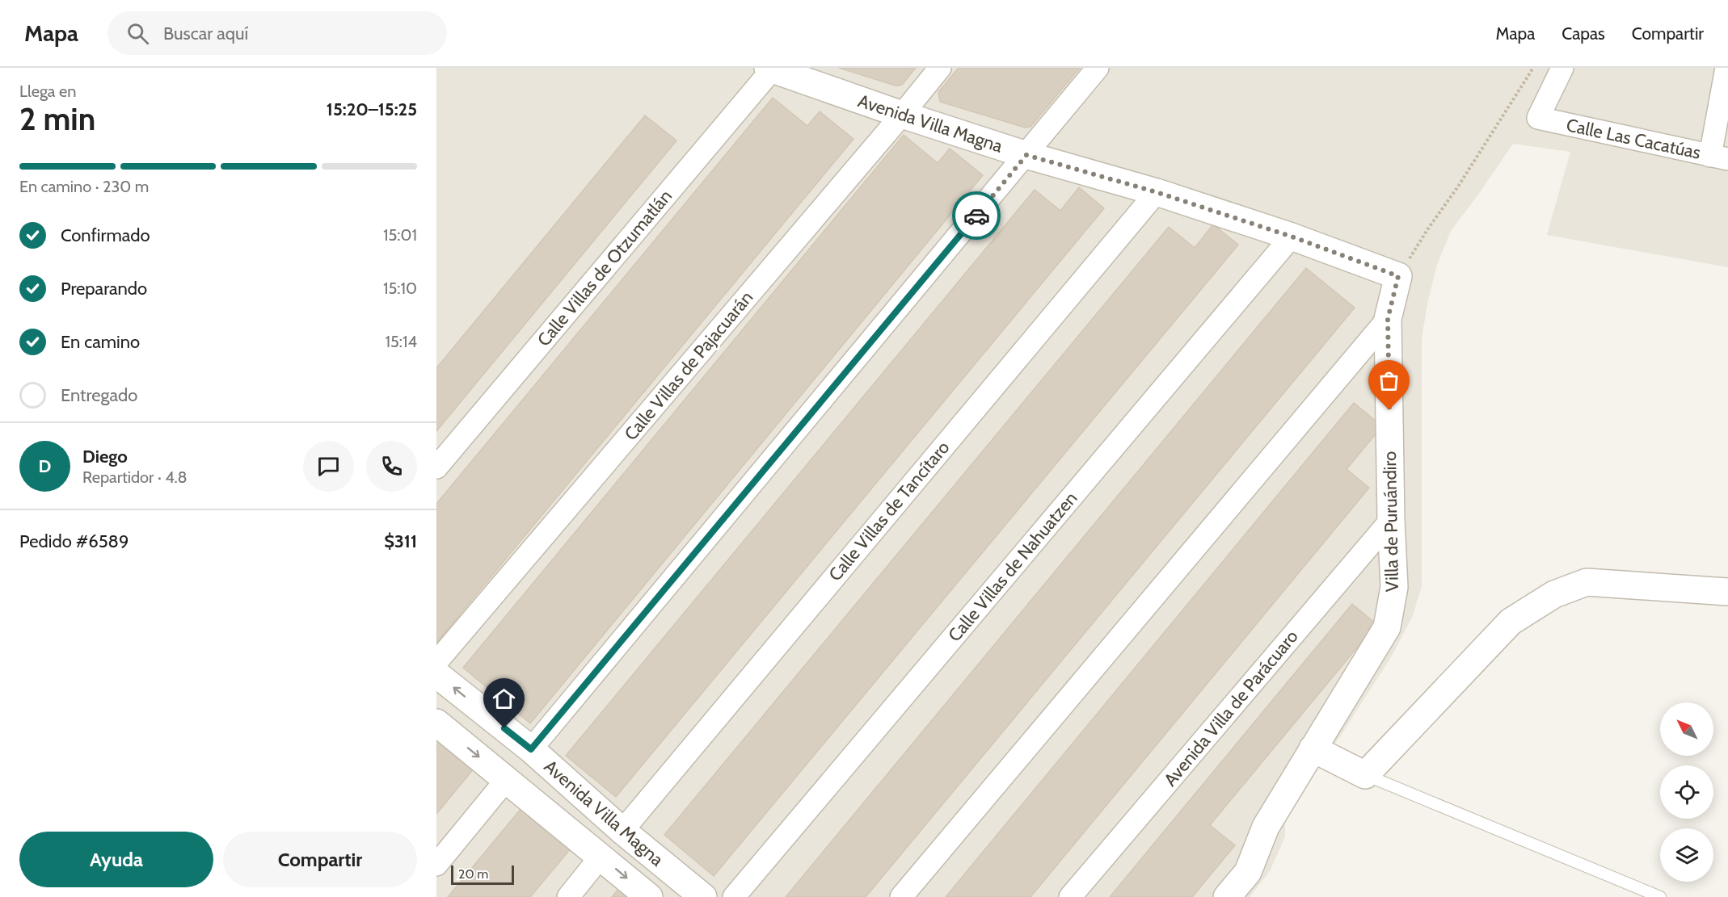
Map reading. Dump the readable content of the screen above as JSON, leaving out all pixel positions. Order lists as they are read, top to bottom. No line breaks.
{"streets":{"street":["Avenida Villa Magna","Calle Las Cacatúas","Calle Villas de Otzumatlán","Calle Villas de Pajacuarán","Calle Villas de Tancítaro","Villa de Puruándiro","Calle Villas de Nahuatzen","Avenida Villa de Parácuaro"]},"crossings":[["Avenida Villa Magna","Calle Villas de Otzumatlán"],["Avenida Villa Magna","Calle Villas de Pajacuarán"],["Avenida Villa Magna","Calle Villas de Tancítaro"],["Avenida Villa Magna","Villa de Puruándiro"],["Avenida Villa Magna","Calle Villas de Nahuatzen"],["Villa de Puruándiro","Avenida Villa de Parácuaro"]],"scale_bar":"20 m","north":"top left","page":{"header":"Mapa","search":"Buscar aquí","nav":["Mapa","Capas","Compartir"],"heading":["2 min","Llega en","15:20–15:25"],"panel":["Diego","Repartidor · 4.8","Pedido #6589","$311"],"bar":"En camino · 230 m","list":[["Confirmado","15:01"],["Preparando","15:10"],["En camino","15:14"],"Entregado"],"round":"D","buttons":["Ayuda","Compartir"],"scale":"20 m"}}
